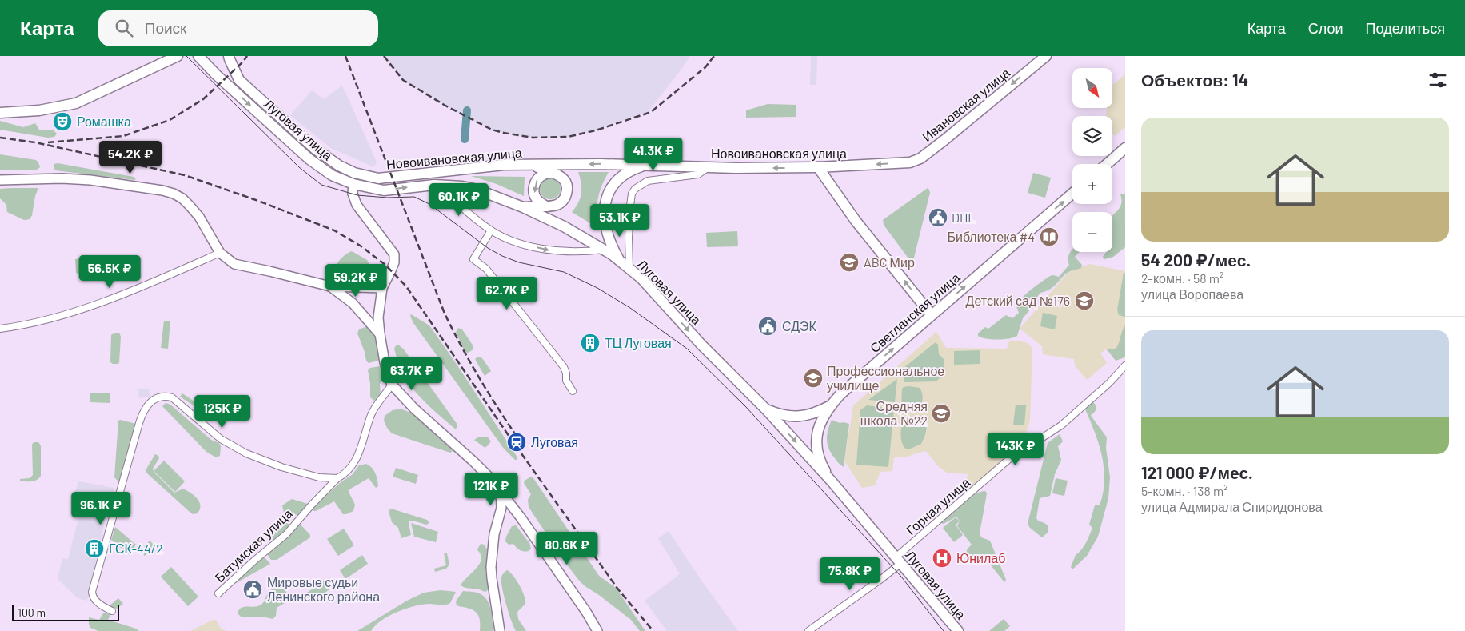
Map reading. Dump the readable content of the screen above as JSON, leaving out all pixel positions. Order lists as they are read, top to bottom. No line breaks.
{"streets":{"main road":["Ивановская улица","Луговая улица","Новоивановская улица","Светланская улица"],"street":["Горная улица","Батумская улица"]},"crossings":[["Ивановская улица","Новоивановская улица"],["Луговая улица","Светланская улица"],["Луговая улица","Горная улица"]],"one_way":["Ивановская улица","Луговая улица","Новоивановская улица","Светланская улица"],"places":{"theatre":["Ромашка"],"public building":["DHL","СДЭК","Мировые судьи Ленинского района"],"library":["Библиотека #4"],"school or university":["ABC Мир","Детский сад №176","Профессиональное училище","Средняя школа №22"],"building":["ТЦ Луговая","ГСК-44/2"],"station":["Луговая"],"hospital":["Юнилаб"]},"scale_bar":"100 m","north":"bottom right","page":{"header":"Карта","search":"Поиск","nav":["Карта","Слои","Поделиться"],"heading":"Объектов: 14","map_buttons":["+","−"],"list":[{"name":"54 200 ₽/мес.","note":"2-комн. · 58 m² · улица Воропаева"},{"name":"121 000 ₽/мес.","note":"5-комн. · 138 m² · улица Адмирала Спиридонова"}],"price":["41.3K ₽","54.2K ₽","60.1K ₽","53.1K ₽","56.5K ₽","59.2K ₽","62.7K ₽","63.7K ₽","125K ₽","143K ₽","121K ₽","96.1K ₽","80.6K ₽","75.8K ₽"],"scale":"100 m"}}
